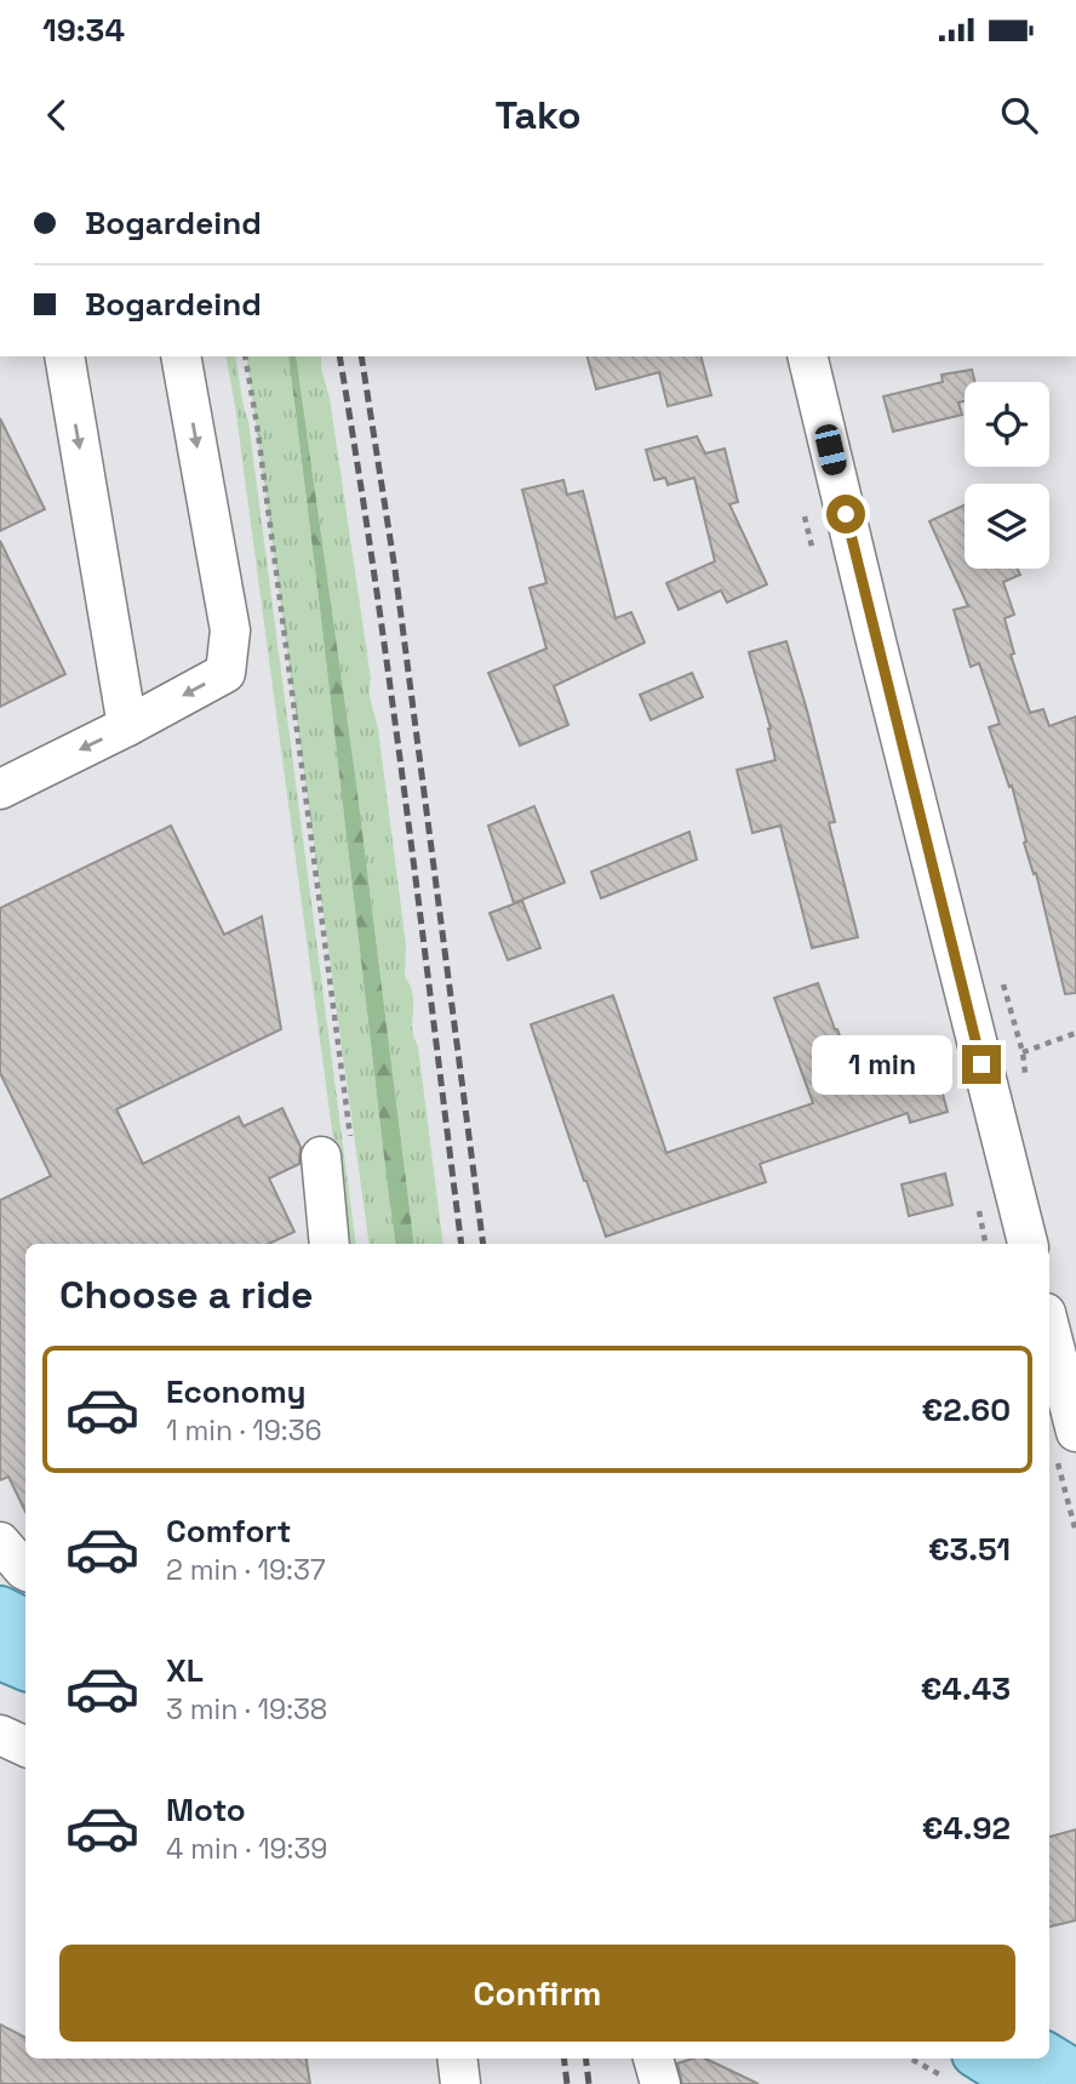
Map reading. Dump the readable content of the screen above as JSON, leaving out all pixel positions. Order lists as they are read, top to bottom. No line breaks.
{"page":{"status":"19:34","header":"Tako","banner":["Bogardeind","Bogardeind"],"bubble":"1 min","heading":"Choose a ride","list":[{"name":"Economy","note":"1 min · 19:36","value":"€2.60"},{"name":"Comfort","note":"2 min · 19:37","value":"€3.51"},{"name":"XL","note":"3 min · 19:38","value":"€4.43"},{"name":"Moto","note":"4 min · 19:39","value":"€4.92"}],"buttons":"Confirm"}}
